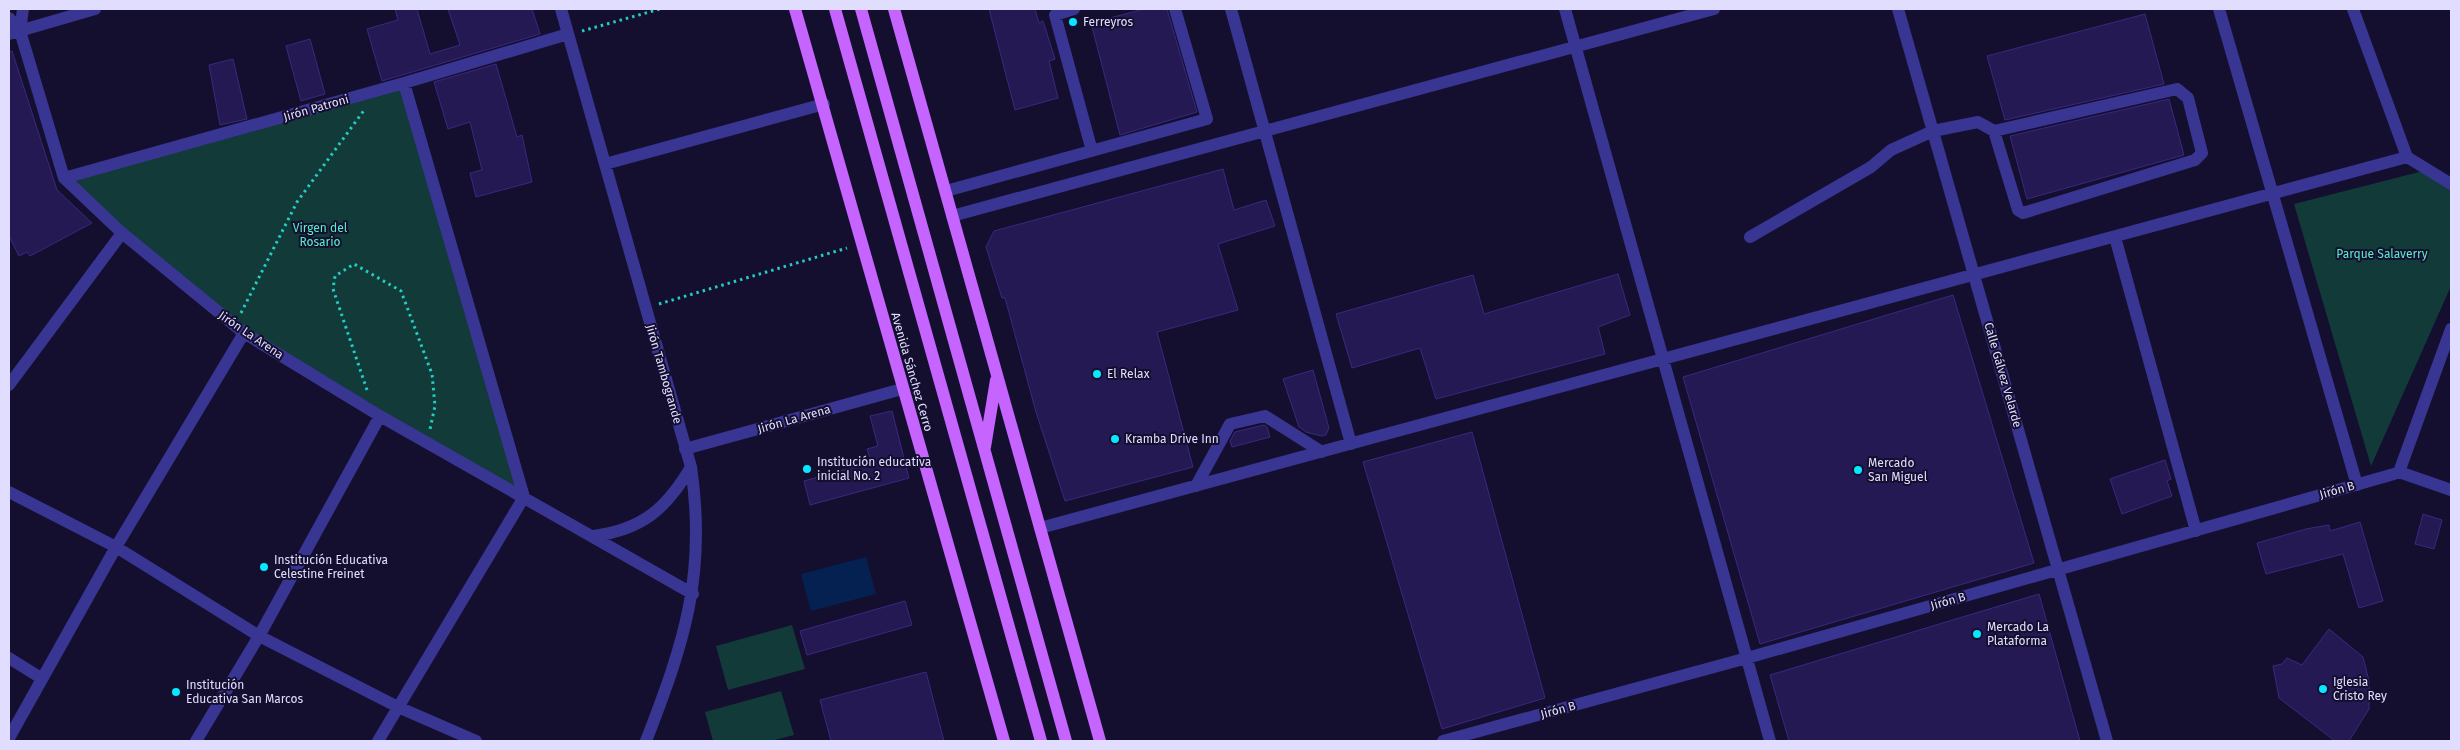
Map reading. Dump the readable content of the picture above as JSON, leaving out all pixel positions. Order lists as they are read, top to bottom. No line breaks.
{"streets":{"main road":["Avenida Sánchez Cerro"],"street":["Jirón Patroni","Jirón La Arena","Jirón Tambogrande","Calle Gálvez Velarde","Jirón B"]},"crossings":[["Jirón Patroni","Jirón La Arena"],["Jirón Patroni","Jirón Tambogrande"],["Jirón La Arena","Avenida Sánchez Cerro"],["Jirón La Arena","Jirón Tambogrande"],["Calle Gálvez Velarde","Jirón B"]],"parks":["Virgen del Rosario","Parque Salaverry"],"places":["Ferreyros","El Relax","Kramba Drive Inn","Institución educativa inicial No. 2","Mercado San Miguel","Institución Educativa Celestine Freinet","Mercado La Plataforma","Iglesia Cristo Rey","Institución Educativa San Marcos"]}
